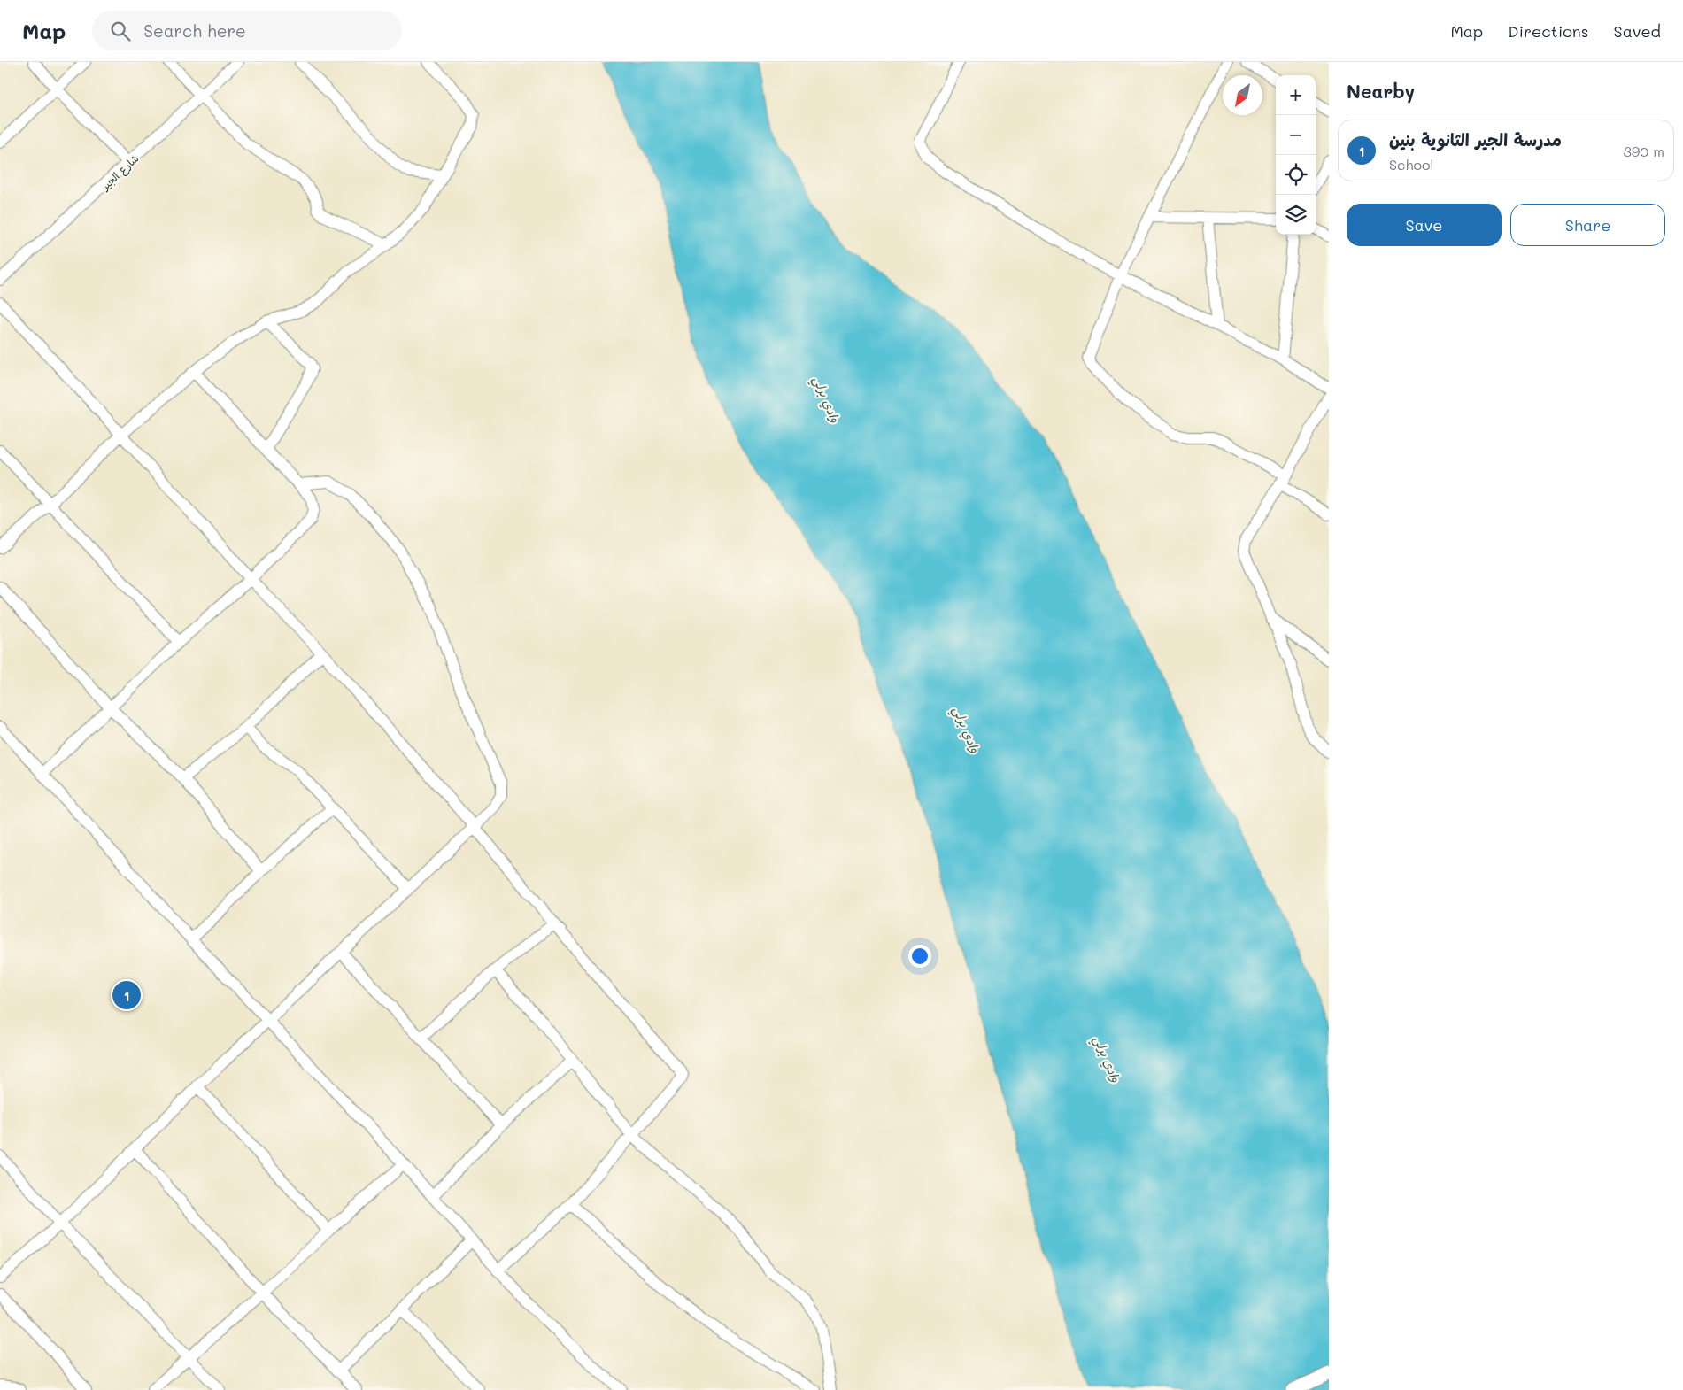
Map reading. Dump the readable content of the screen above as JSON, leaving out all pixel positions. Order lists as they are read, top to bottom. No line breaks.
{"streets":{"street":["شارع الجير"]},"water":["وادي برلي"],"north":"bottom left","page":{"header":"Map","search":"Search here","nav":["Map","Directions","Saved"],"heading":"Nearby","map_buttons":["+","−"],"list":[{"mark":"1","name":"مدرسة الجير الثانوية بنين","note":"School","value":"390 m"}],"buttons":["Save","Share"],"pins":"1"}}
